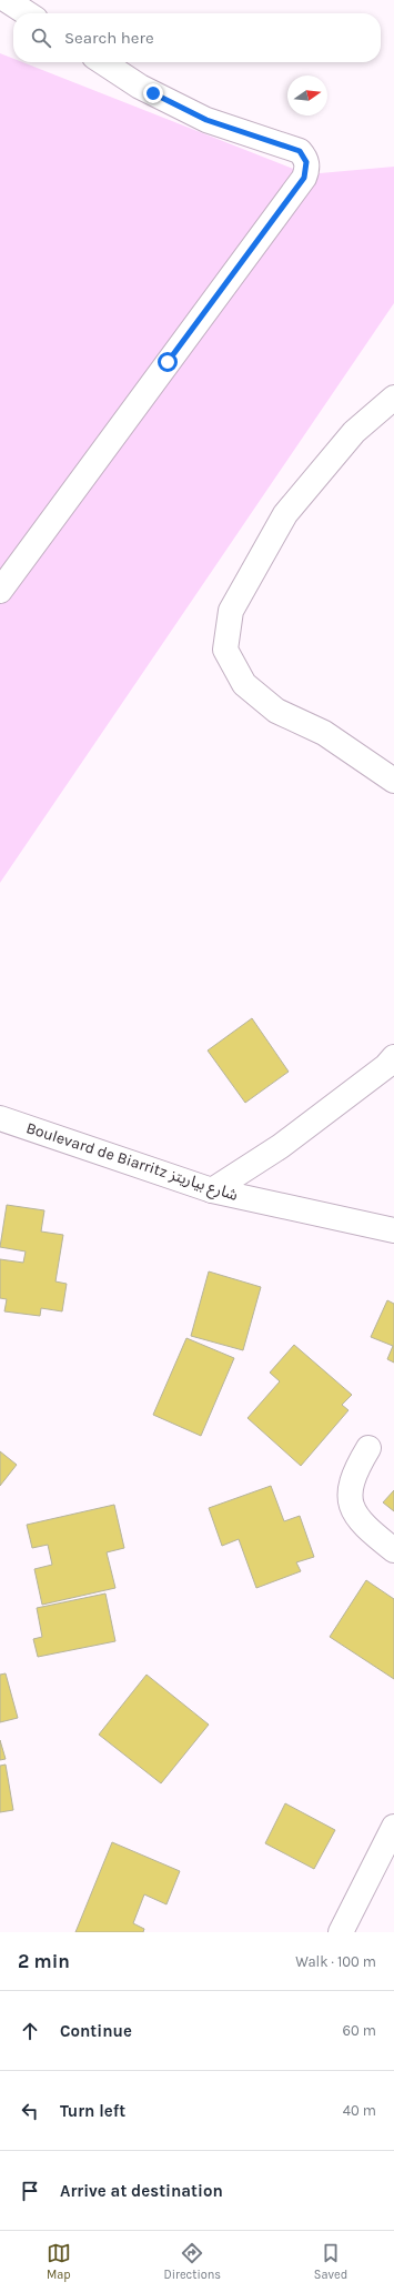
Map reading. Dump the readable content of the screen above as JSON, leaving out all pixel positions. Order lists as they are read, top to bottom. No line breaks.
{"streets":{"street":["Boulevard de Biarritz شارع بياريتز"]},"north":"right","page":{"search":"Search here","heading":["2 min","Walk · 100 m"],"list":[["Continue","60 m"],["Turn left","40 m"],"Arrive at destination"],"nav":["Map","Directions","Saved"]}}
